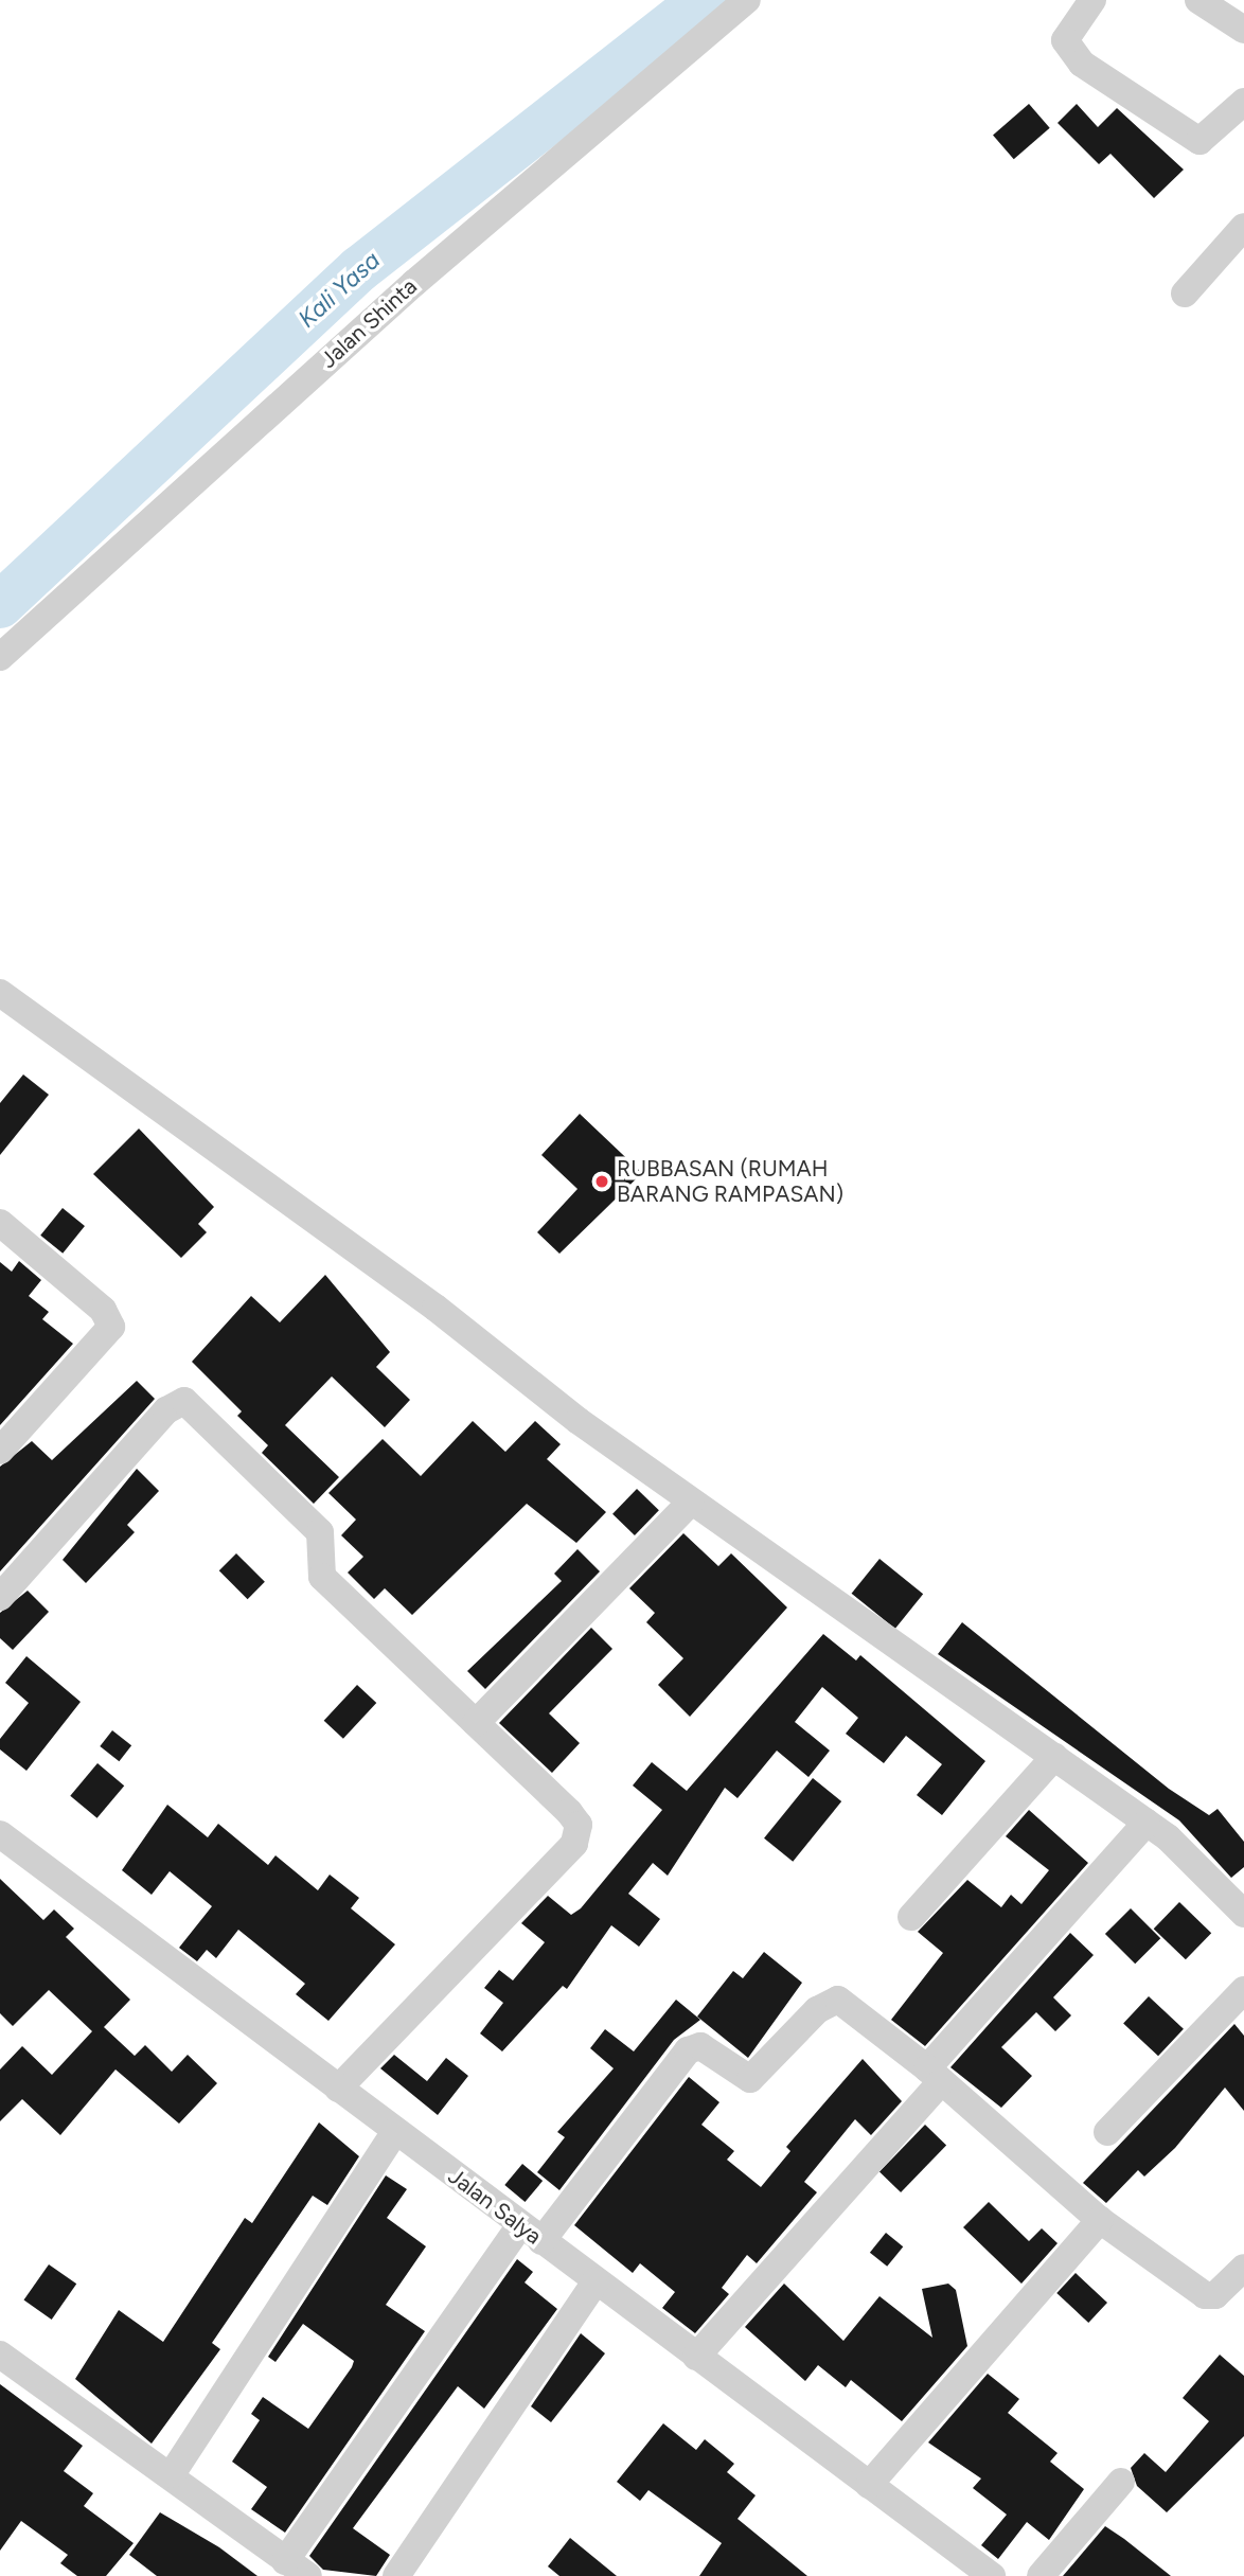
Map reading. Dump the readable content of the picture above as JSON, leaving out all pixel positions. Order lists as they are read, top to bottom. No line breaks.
{"streets":{"street":["Jalan Shinta","Jalan Salya"]},"water":["Kali Yasa"],"places":["RUBBASAN (RUMAH BARANG RAMPASAN)"]}
